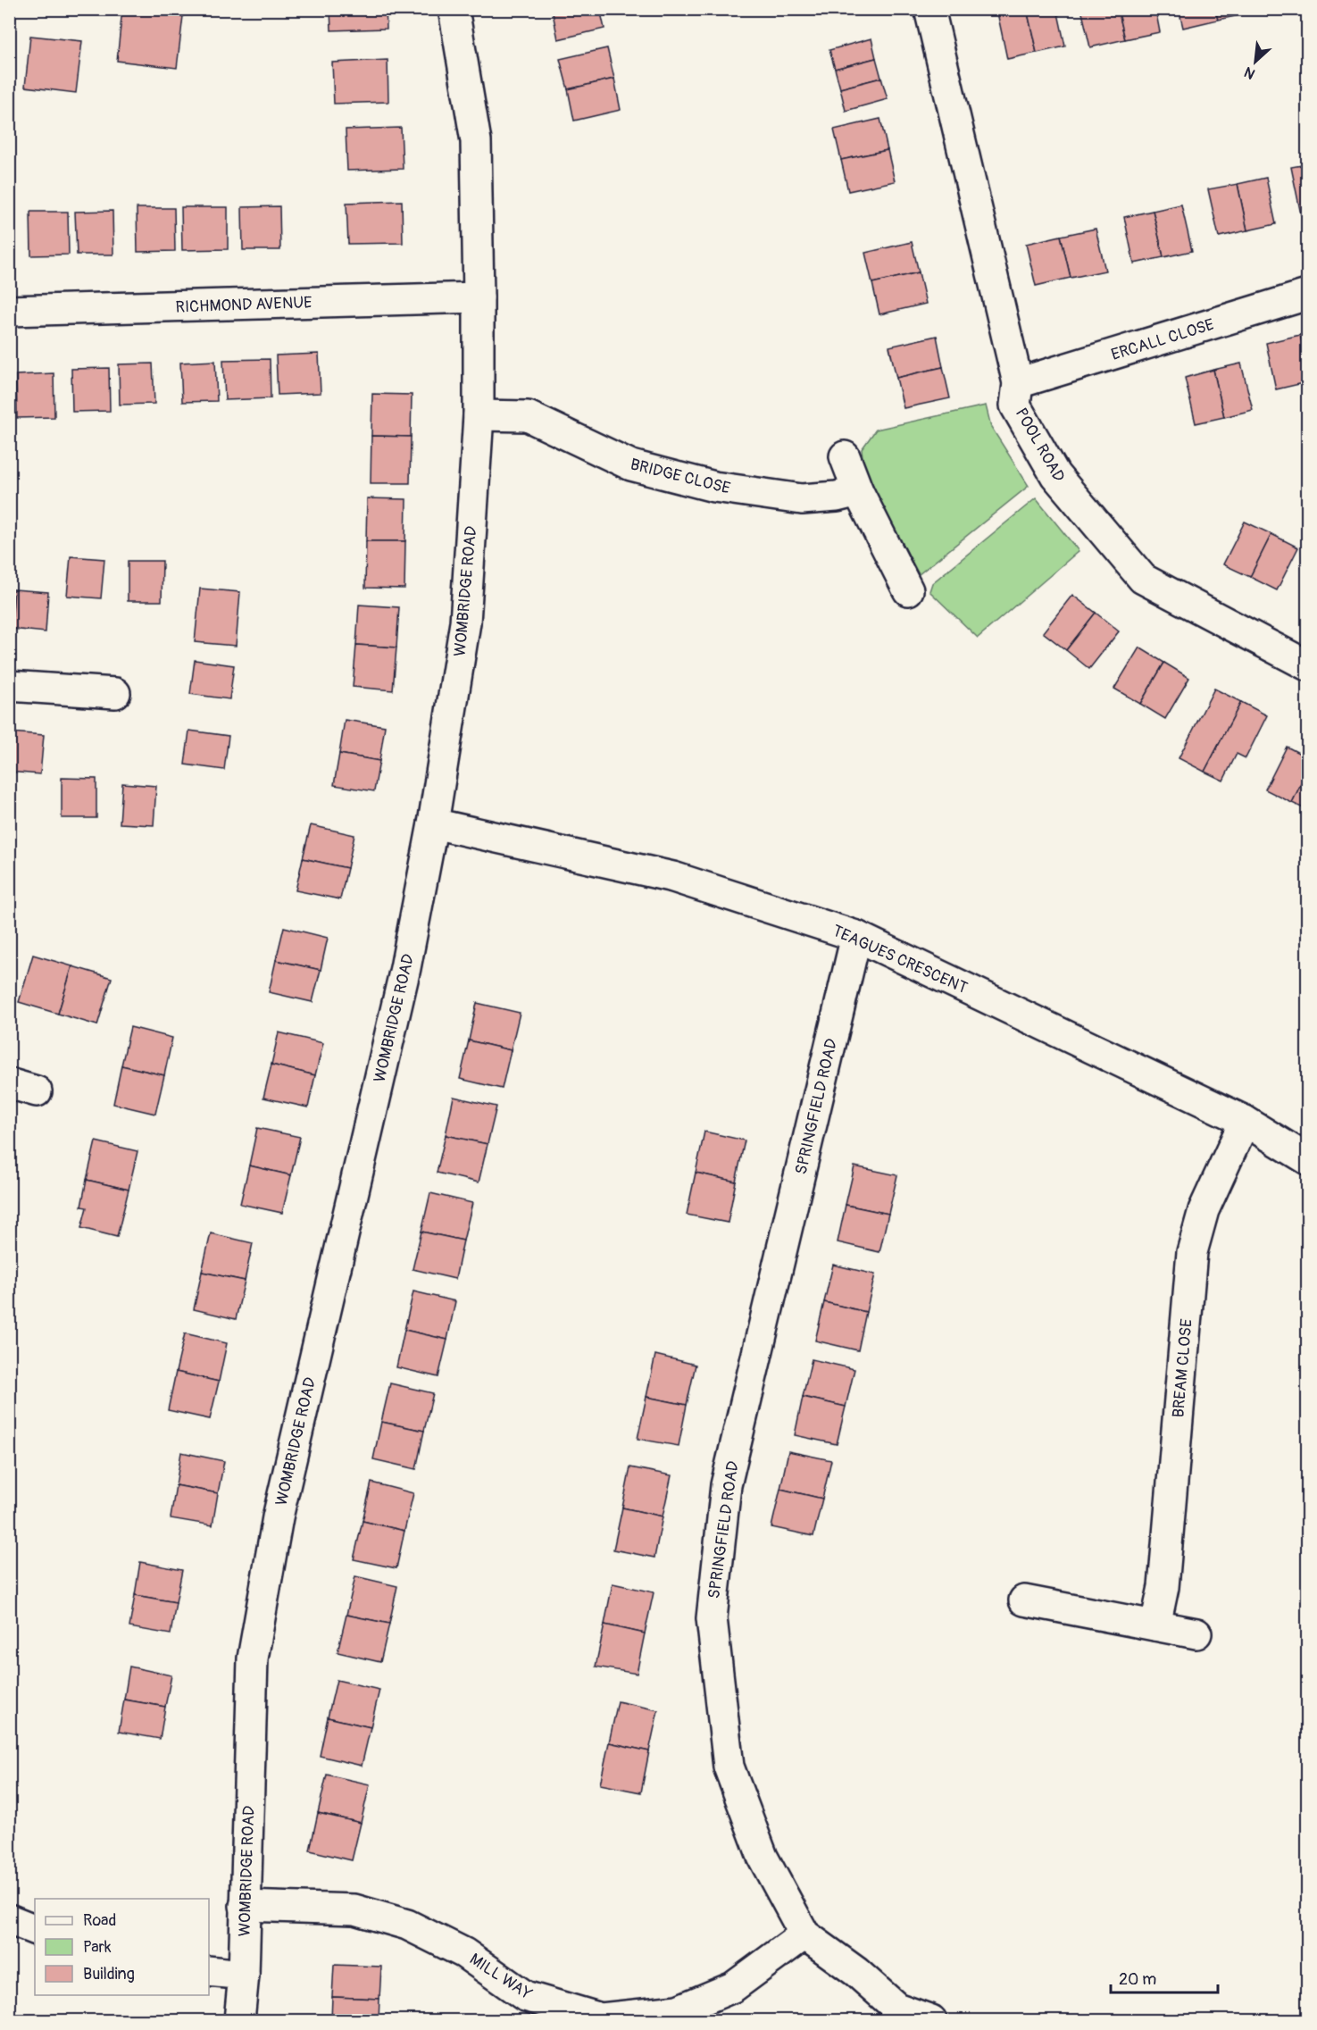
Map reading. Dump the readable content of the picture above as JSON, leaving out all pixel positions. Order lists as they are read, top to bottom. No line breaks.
{"streets":{"street":["RICHMOND AVENUE","ERCALL CLOSE","POOL ROAD","BRIDGE CLOSE","WOMBRIDGE ROAD","TEAGUES CRESCENT","SPRINGFIELD ROAD","BREAM CLOSE","MILL WAY"]},"crossings":[["RICHMOND AVENUE","WOMBRIDGE ROAD"],["ERCALL CLOSE","POOL ROAD"],["BRIDGE CLOSE","WOMBRIDGE ROAD"],["WOMBRIDGE ROAD","TEAGUES CRESCENT"],["WOMBRIDGE ROAD","MILL WAY"],["TEAGUES CRESCENT","SPRINGFIELD ROAD"],["TEAGUES CRESCENT","BREAM CLOSE"],["SPRINGFIELD ROAD","MILL WAY"]],"legend":["Road","Park","Building"],"scale_bar":"20 m","north":"bottom left"}
